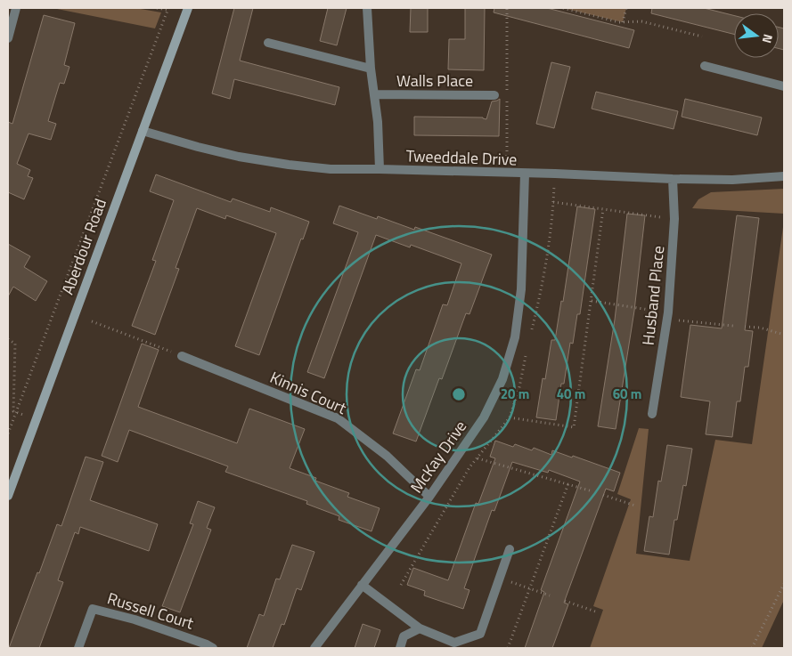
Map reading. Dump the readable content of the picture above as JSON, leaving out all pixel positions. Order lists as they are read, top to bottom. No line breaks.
{"streets":{"main road":["Aberdour Road"],"street":["Walls Place","Tweeddale Drive","Husband Place","Kinnis Court","McKay Drive","Russell Court"]},"crossings":[["Walls Place","Tweeddale Drive"],["Tweeddale Drive","Aberdour Road"],["Tweeddale Drive","Husband Place"],["Tweeddale Drive","McKay Drive"],["Kinnis Court","McKay Drive"]],"north":"right","rings":["20 m","40 m","60 m"]}
